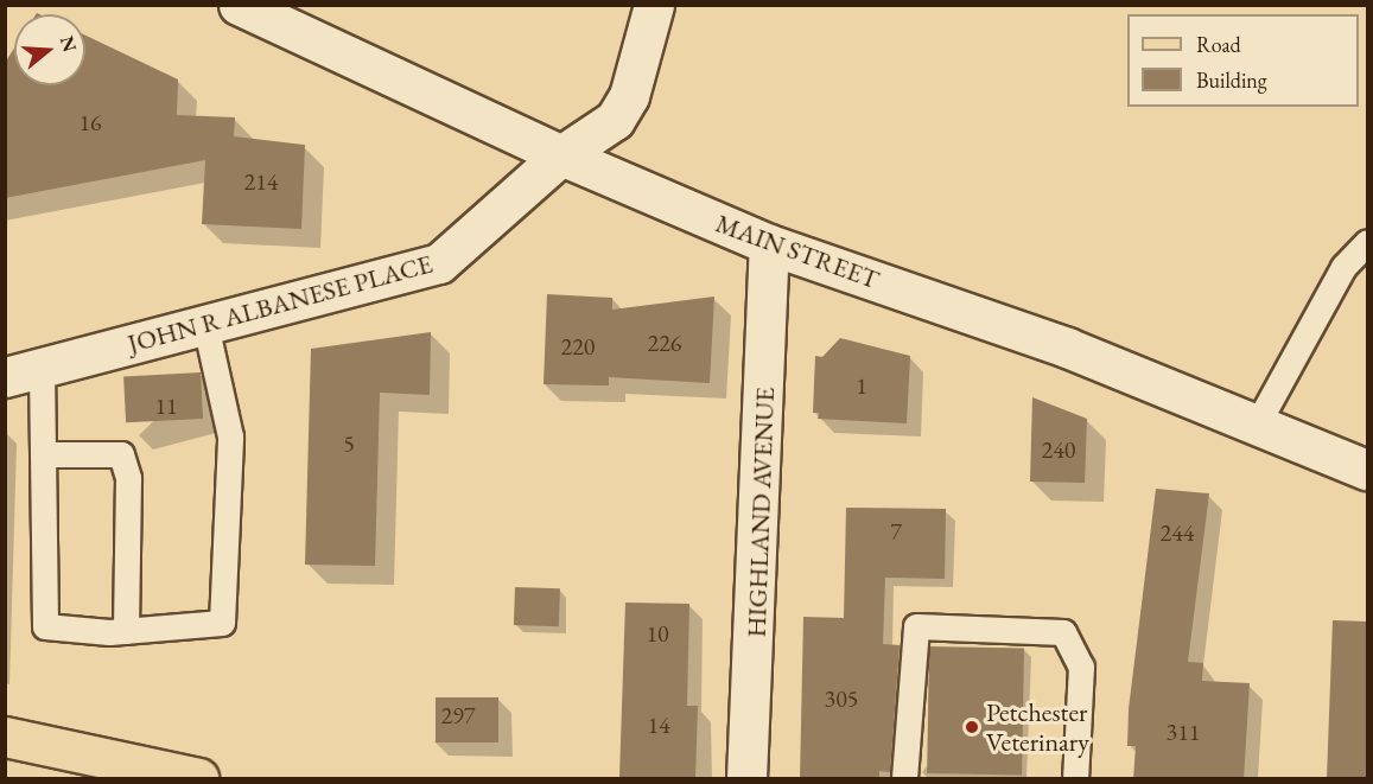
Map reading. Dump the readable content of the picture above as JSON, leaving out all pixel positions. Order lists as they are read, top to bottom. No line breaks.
{"streets":{"street":["MAIN STREET","JOHN R ALBANESE PLACE","HIGHLAND AVENUE"]},"crossings":[["MAIN STREET","JOHN R ALBANESE PLACE"],["MAIN STREET","HIGHLAND AVENUE"]],"places":["Petchester Veterinary"],"house_numbers":["16","214","226","220","1","11","5","240","7","244","10","305","297","14","311"],"legend":["Road","Building"],"north":"right"}
